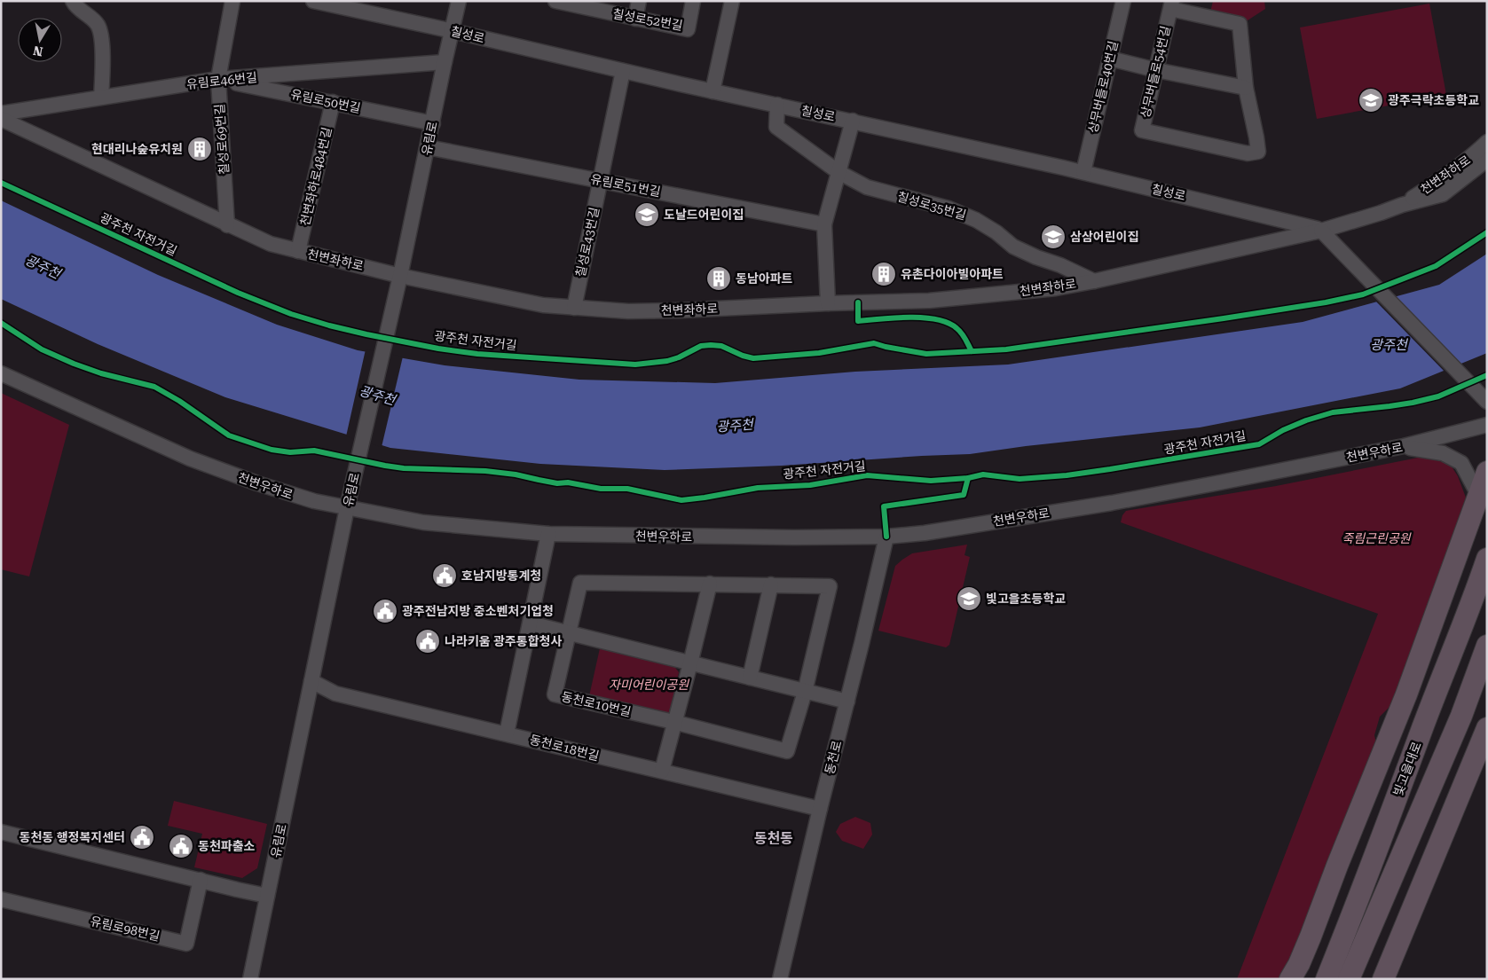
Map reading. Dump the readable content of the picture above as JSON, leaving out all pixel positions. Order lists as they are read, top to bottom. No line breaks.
{"streets":{"highway":["빛고을대로"],"street":["칠성로52번길","칠성로","상무버들로54번길","유림로46번길","상무버들로40번길","유림로50번길","유림로","칠성로69번길","천변좌하로","천변좌하로484번길","유림로51번길","칠성로35번길","칠성로43번길","천변우하로","동천로10번길","동천로18번길","동천로","유림로98번길"],"cycle path":["광주천 자전거길"]},"crossings":[["칠성로","상무버들로40번길"],["칠성로","유림로"],["칠성로","천변좌하로"],["칠성로","칠성로35번길"],["칠성로","칠성로43번길"],["유림로46번길","유림로50번길"],["유림로46번길","유림로"],["유림로46번길","칠성로69번길"],["유림로50번길","유림로"],["유림로50번길","칠성로69번길"],["유림로50번길","천변좌하로484번길"],["유림로","천변좌하로"],["유림로","유림로51번길"],["유림로","천변우하로"],["유림로","동천로18번길"],["칠성로69번길","천변좌하로"],["천변좌하로","천변좌하로484번길"],["천변좌하로","칠성로35번길"],["천변좌하로","칠성로43번길"],["유림로51번길","칠성로43번길"],["천변우하로","동천로"],["동천로18번길","동천로"]],"districts":["동천동"],"water":["광주천"],"parks":["죽림근린공원","자미어린이공원"],"places":{"school or university":["광주극락초등학교","도날드어린이집","삼삼어린이집","빛고을초등학교"],"building":["현대리나숲유치원","유촌다이아빌아파트","동남아파트"],"public building":["호남지방통계청","광주전남지방 중소벤처기업청","나라키움 광주통합청사","동천동 행정복지센터","동천파출소"]},"north":"bottom"}
